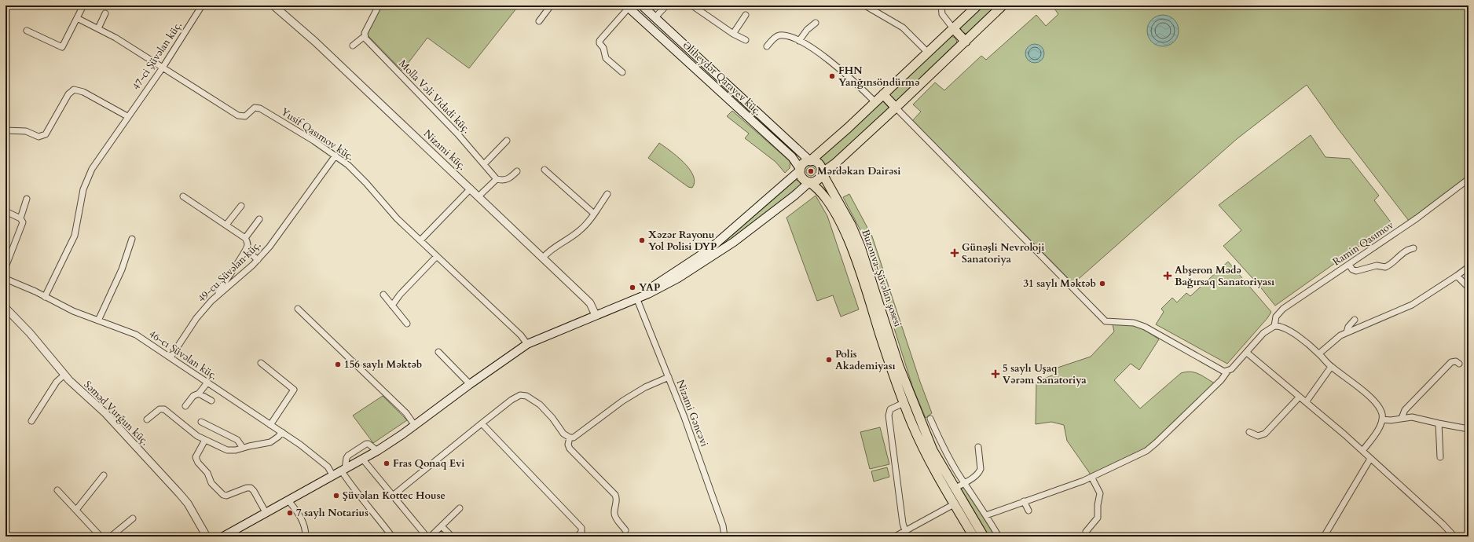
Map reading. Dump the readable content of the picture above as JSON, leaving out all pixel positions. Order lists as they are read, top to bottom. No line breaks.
{"streets":{"main road":["Əliheydər Qarayev küç.","Buzonva-Şüvəlan şosesi"],"street":["47-ci Şüvəlan küç.","Molla Vəli Vidadi küç.","Yusif Qasımov küç.","Nizami küç.","Ramin Qasımov","49-cu Şüvəlan küç.","46-cı Şüvəlan küç.","Səməd Vurğun küç.","Nizami Gəncəvi"]},"crossings":[["47-ci Şüvəlan küç.","Yusif Qasımov küç."],["47-ci Şüvəlan küç.","46-cı Şüvəlan küç."],["Əliheydər Qarayev küç.","Buzonva-Şüvəlan şosesi"],["Yusif Qasımov küç.","49-cu Şüvəlan küç."],["49-cu Şüvəlan küç.","46-cı Şüvəlan küç."]],"places":{"other":["FHN Yanğınsöndürmə","Mərdəkan Dairəsi","Xəzər Rayonu Yol Polisi DYP","31 saylı Məktəb","YAP","Polis Akademiyası","156 saylı Məktəb","Fras Qonaq Evi","Şüvəlan Kottec House","7 saylı Notarius"],"health":["Günəşli Nevroloji Sanatoriya","Abşeron Mədə Bağırsaq Sanatoriyası","5 saylı Uşaq Vərəm Sanatoriya"]}}
